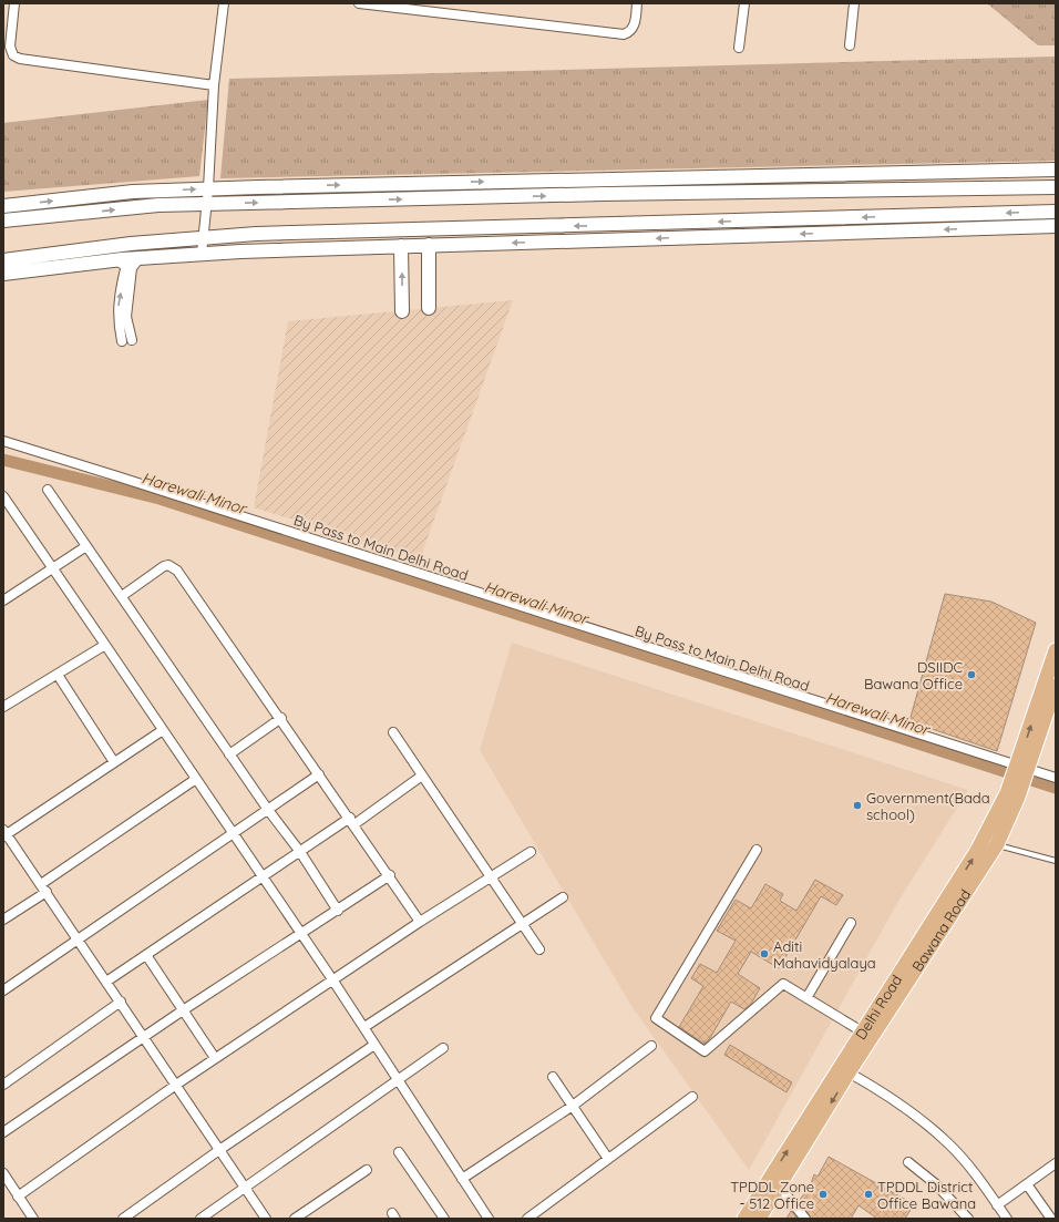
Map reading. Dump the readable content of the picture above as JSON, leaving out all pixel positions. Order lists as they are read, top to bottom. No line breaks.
{"streets":{"main road":["Bawana Road","Delhi Road"],"street":["By Pass to Main Delhi Road"]},"crossings":[["By Pass to Main Delhi Road","Bawana Road"],["Bawana Road","Delhi Road"]],"one_way":["Delhi Road"],"water":["Harewali Minor"],"places":["DSIIDC Bawana Office","Government(Bada school)","Aditi Mahavidyalaya","TPDDL Zone - 512 Office","TPDDL District Office Bawana"]}
